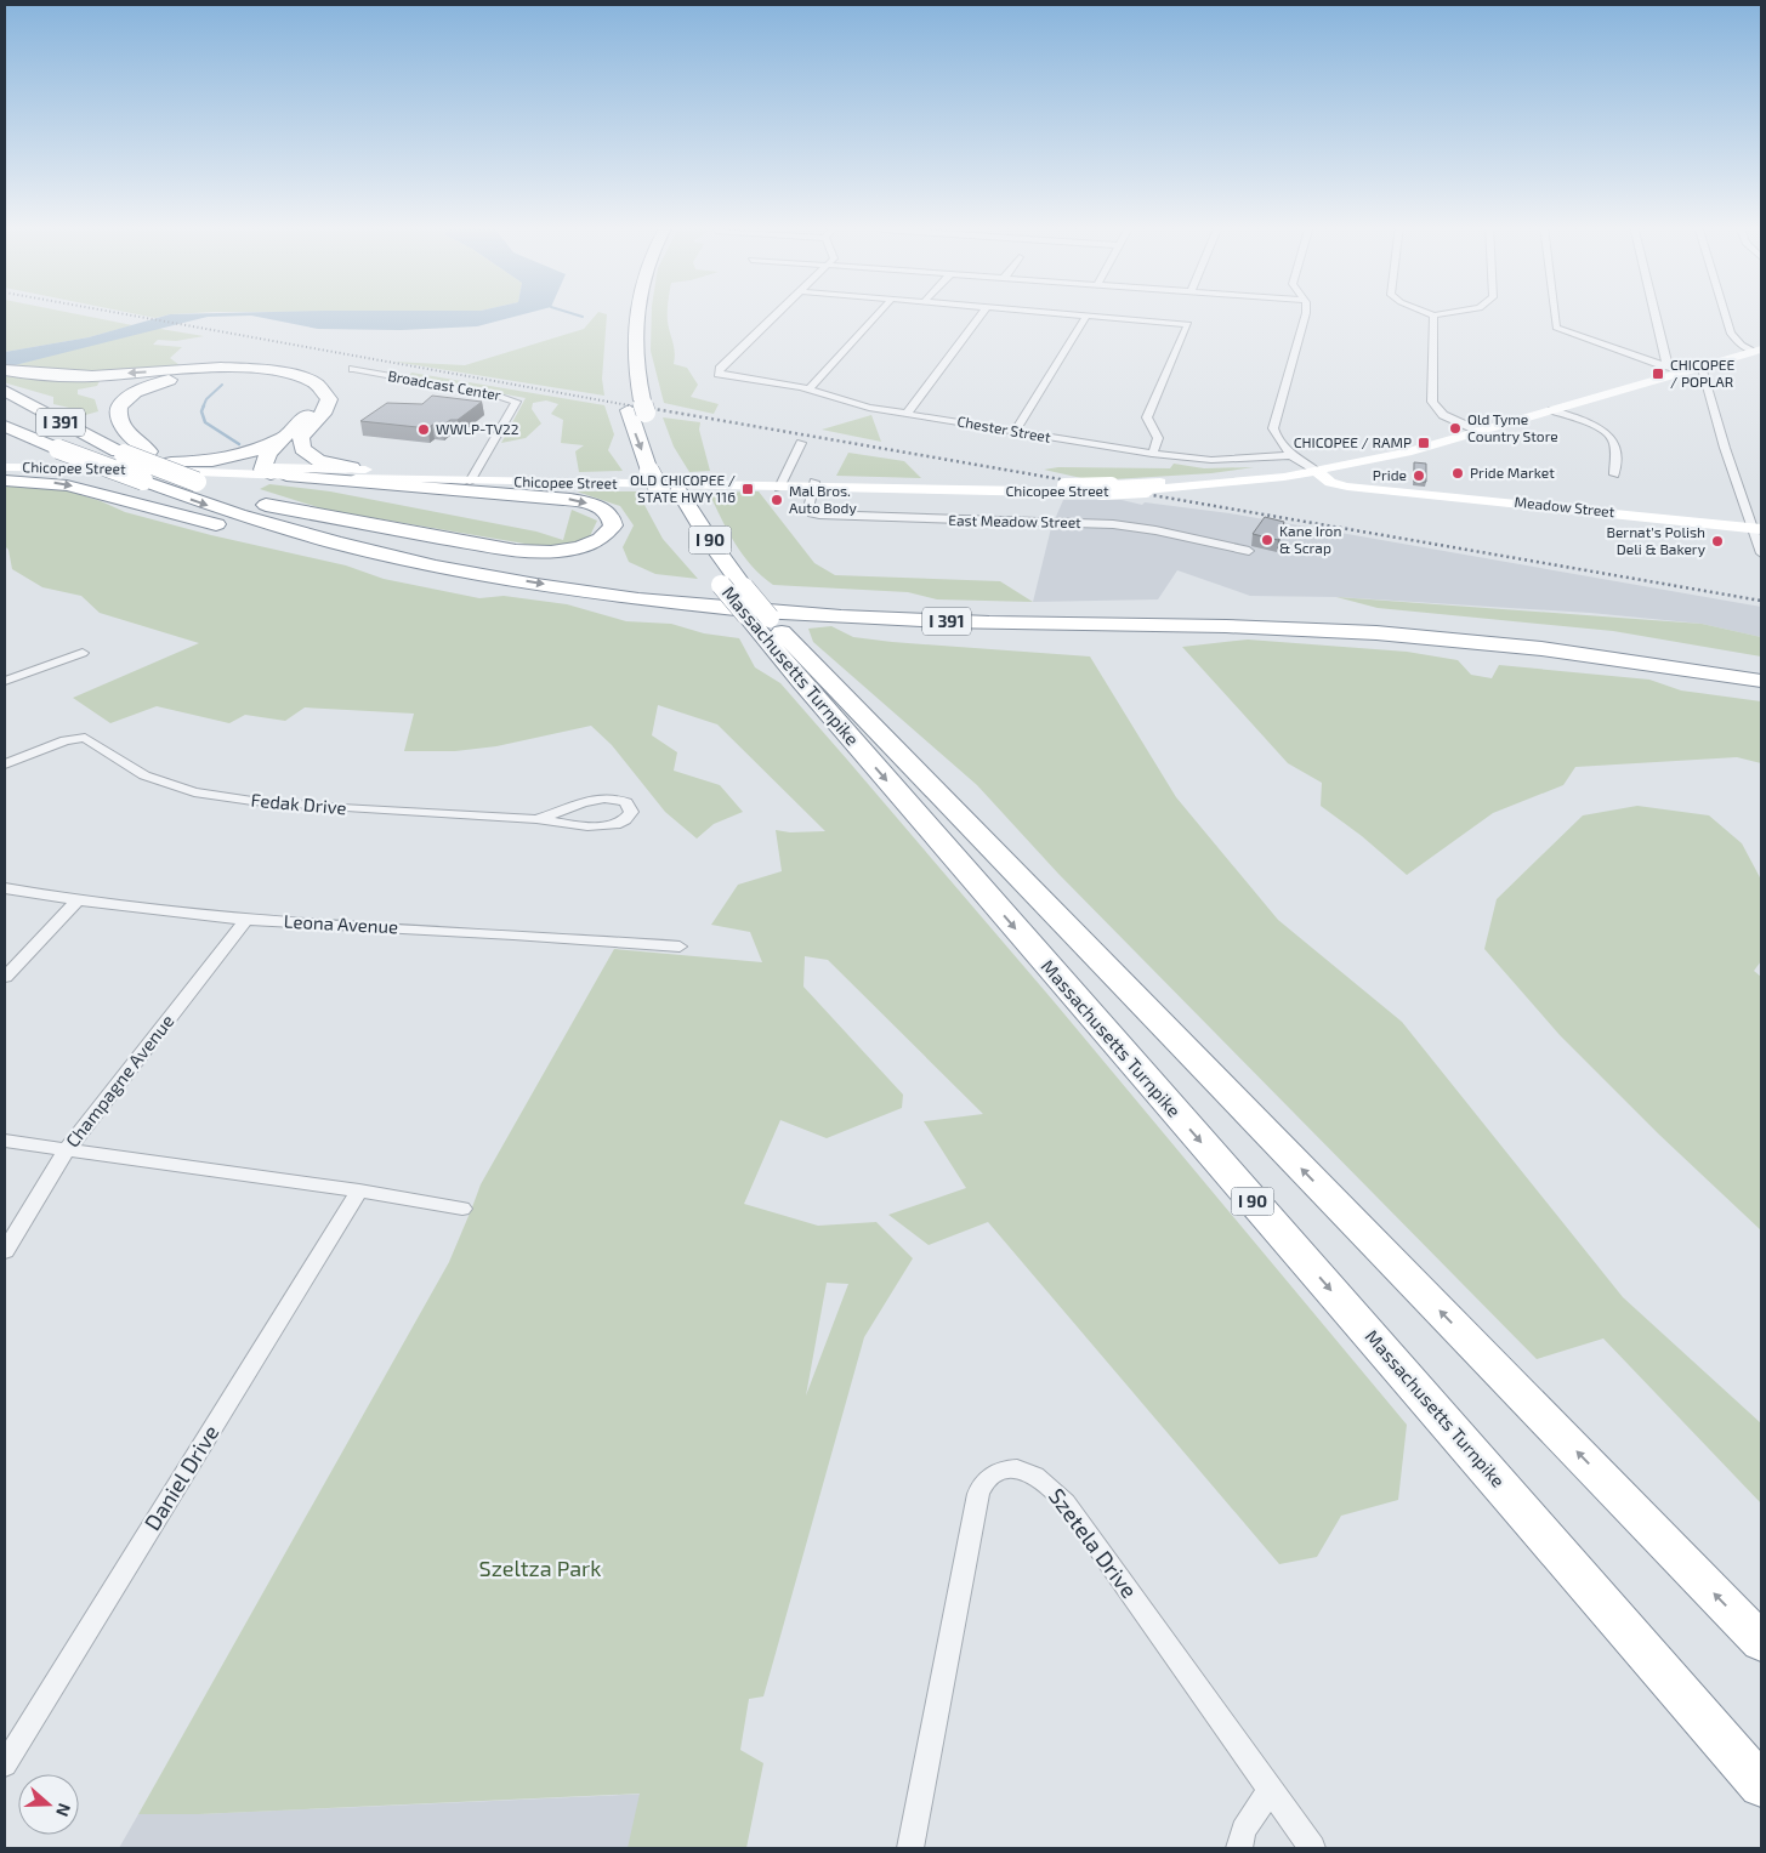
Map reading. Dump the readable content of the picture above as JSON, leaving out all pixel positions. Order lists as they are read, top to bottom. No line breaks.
{"streets":{"highway":["I 391","I 90","Massachusetts Turnpike"],"main road":["Chicopee Street","Meadow Street"],"street":["Broadcast Center","Chester Street","East Meadow Street","Fedak Drive","Leona Avenue","Champagne Avenue","Daniel Drive","Szetela Drive"]},"crossings":[["Broadcast Center","Chicopee Street"],["Chicopee Street","Meadow Street"],["Chicopee Street","East Meadow Street"],["Leona Avenue","Champagne Avenue"]],"parks":["Szeltza Park"],"places":{"transit":["CHICOPEE / POPLAR","CHICOPEE / RAMP","OLD CHICOPEE / STATE HWY 116"],"other":["Old Tyme Country Store","WWLP-TV22","Pride Market","Pride","Mal Bros. Auto Body","Kane Iron & Scrap","Bernat's Polish Deli & Bakery"]},"north":"right"}
